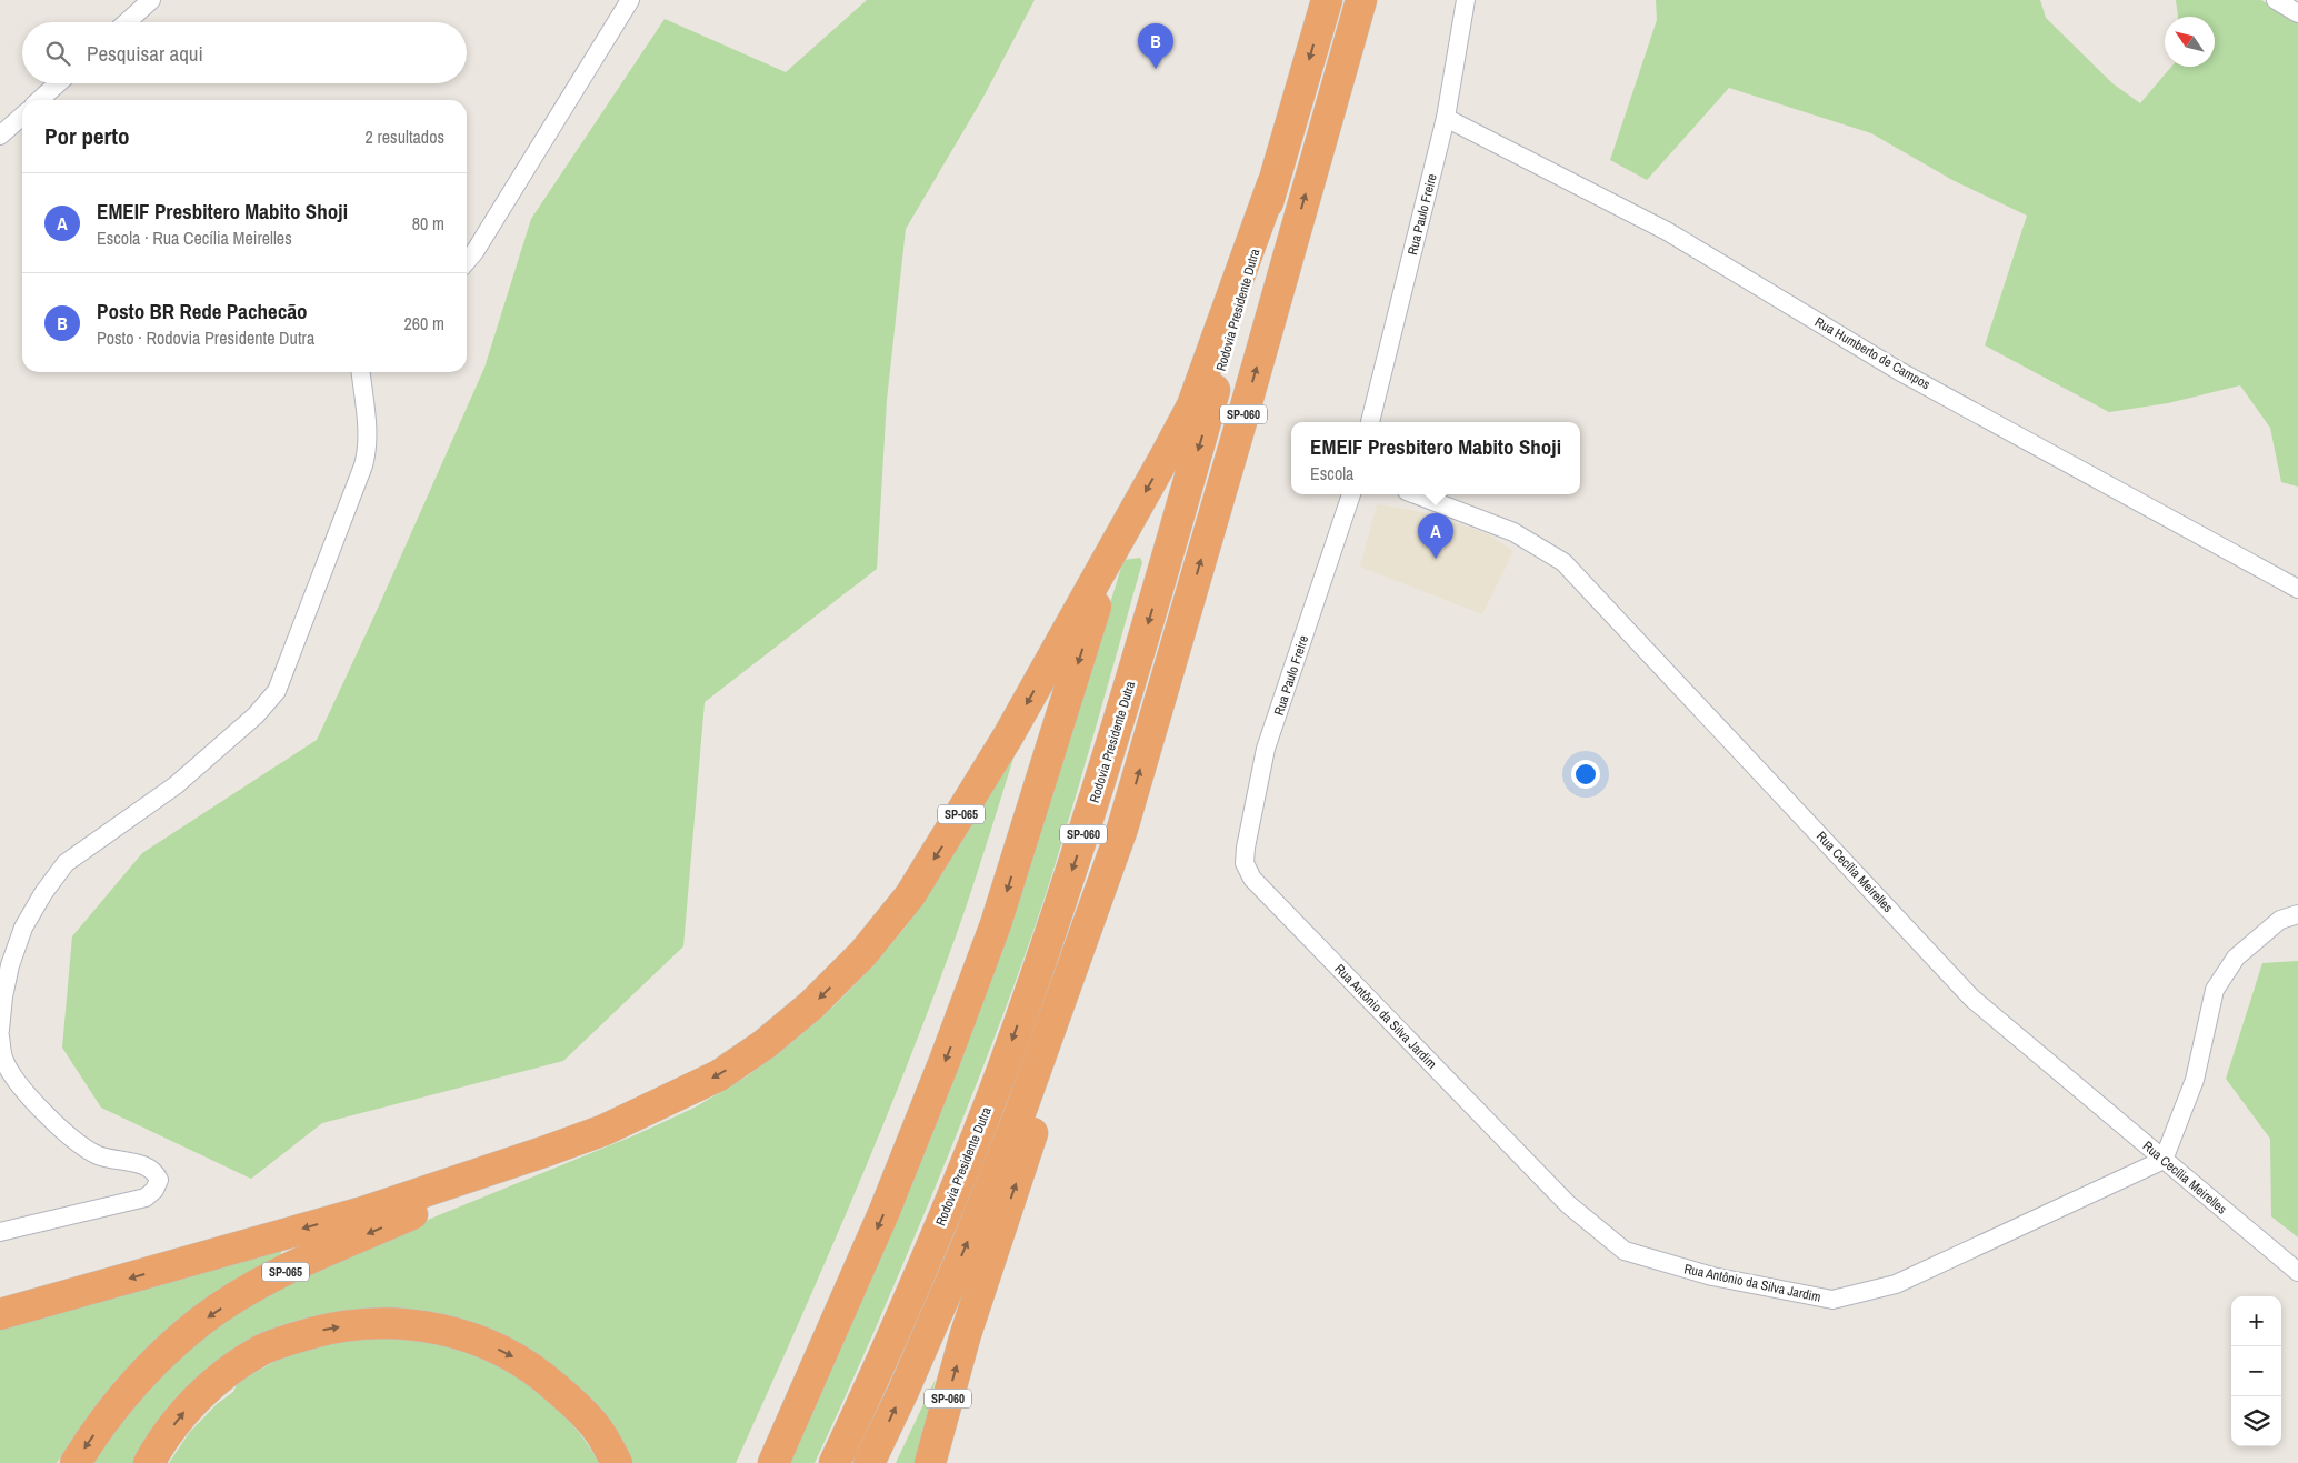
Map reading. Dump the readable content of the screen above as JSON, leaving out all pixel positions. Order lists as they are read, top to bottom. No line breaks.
{"streets":{"highway":["Rodovia Presidente Dutra","SP-060","SP-065"],"street":["Rua Paulo Freire","Rua Humberto de Campos","Rua Cecília Meirelles","Rua Antônio da Silva Jardim"]},"crossings":[["Rua Paulo Freire","Rua Humberto de Campos"],["Rua Paulo Freire","Rua Antônio da Silva Jardim"],["Rua Cecília Meirelles","Rua Antônio da Silva Jardim"]],"north":"top left","page":{"search":"Pesquisar aqui","pins":["B","A"],"heading":["Por perto","2 resultados"],"list":[{"mark":"A","name":"EMEIF Presbitero Mabito Shoji","note":"Escola · Rua Cecília Meirelles","value":"80 m"},{"mark":"B","name":"Posto BR Rede Pachecão","note":"Posto · Rodovia Presidente Dutra","value":"260 m"}],"popup":["EMEIF Presbitero Mabito Shoji","Escola"],"map_buttons":["+","−"]}}
